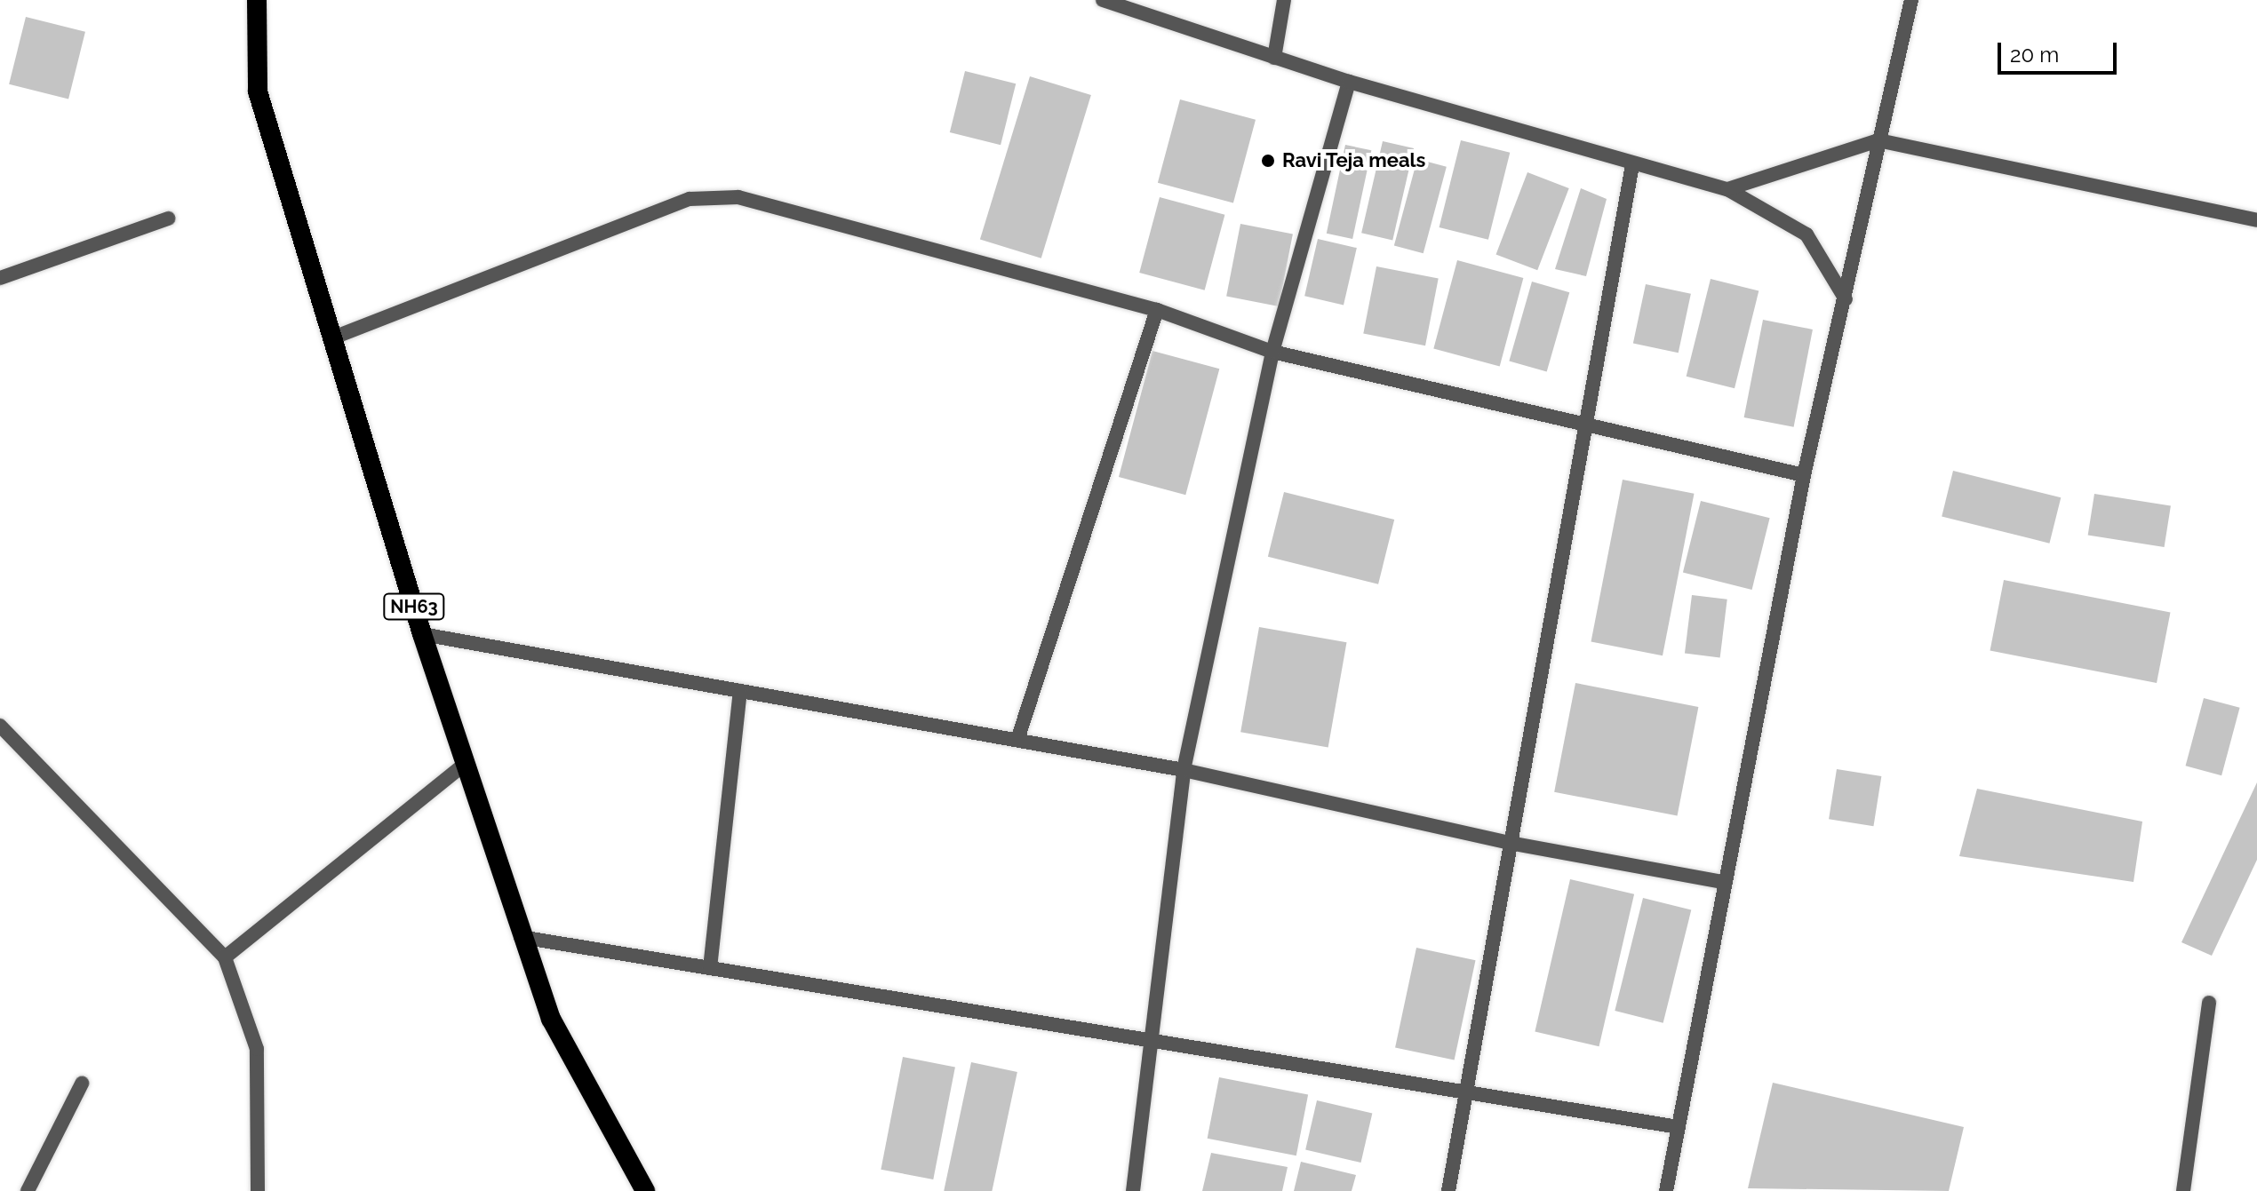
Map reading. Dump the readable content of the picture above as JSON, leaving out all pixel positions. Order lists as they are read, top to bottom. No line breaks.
{"streets":{"highway":["NH63"]},"places":["Ravi Teja meals"],"scale_bar":"20 m"}
